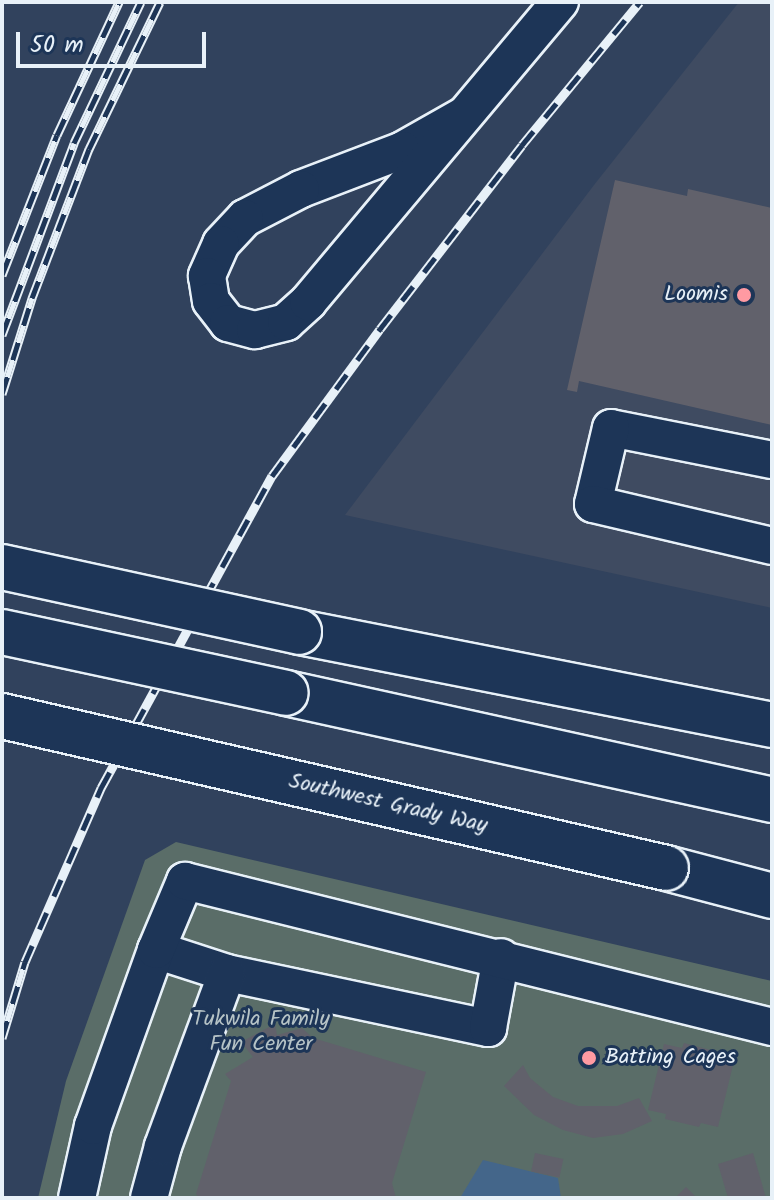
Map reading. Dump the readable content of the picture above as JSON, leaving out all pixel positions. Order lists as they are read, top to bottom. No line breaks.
{"streets":{"main road":["Southwest Grady Way"]},"parks":["Tukwila Family Fun Center"],"places":["Loomis","Batting Cages"],"scale_bar":"50 m"}
